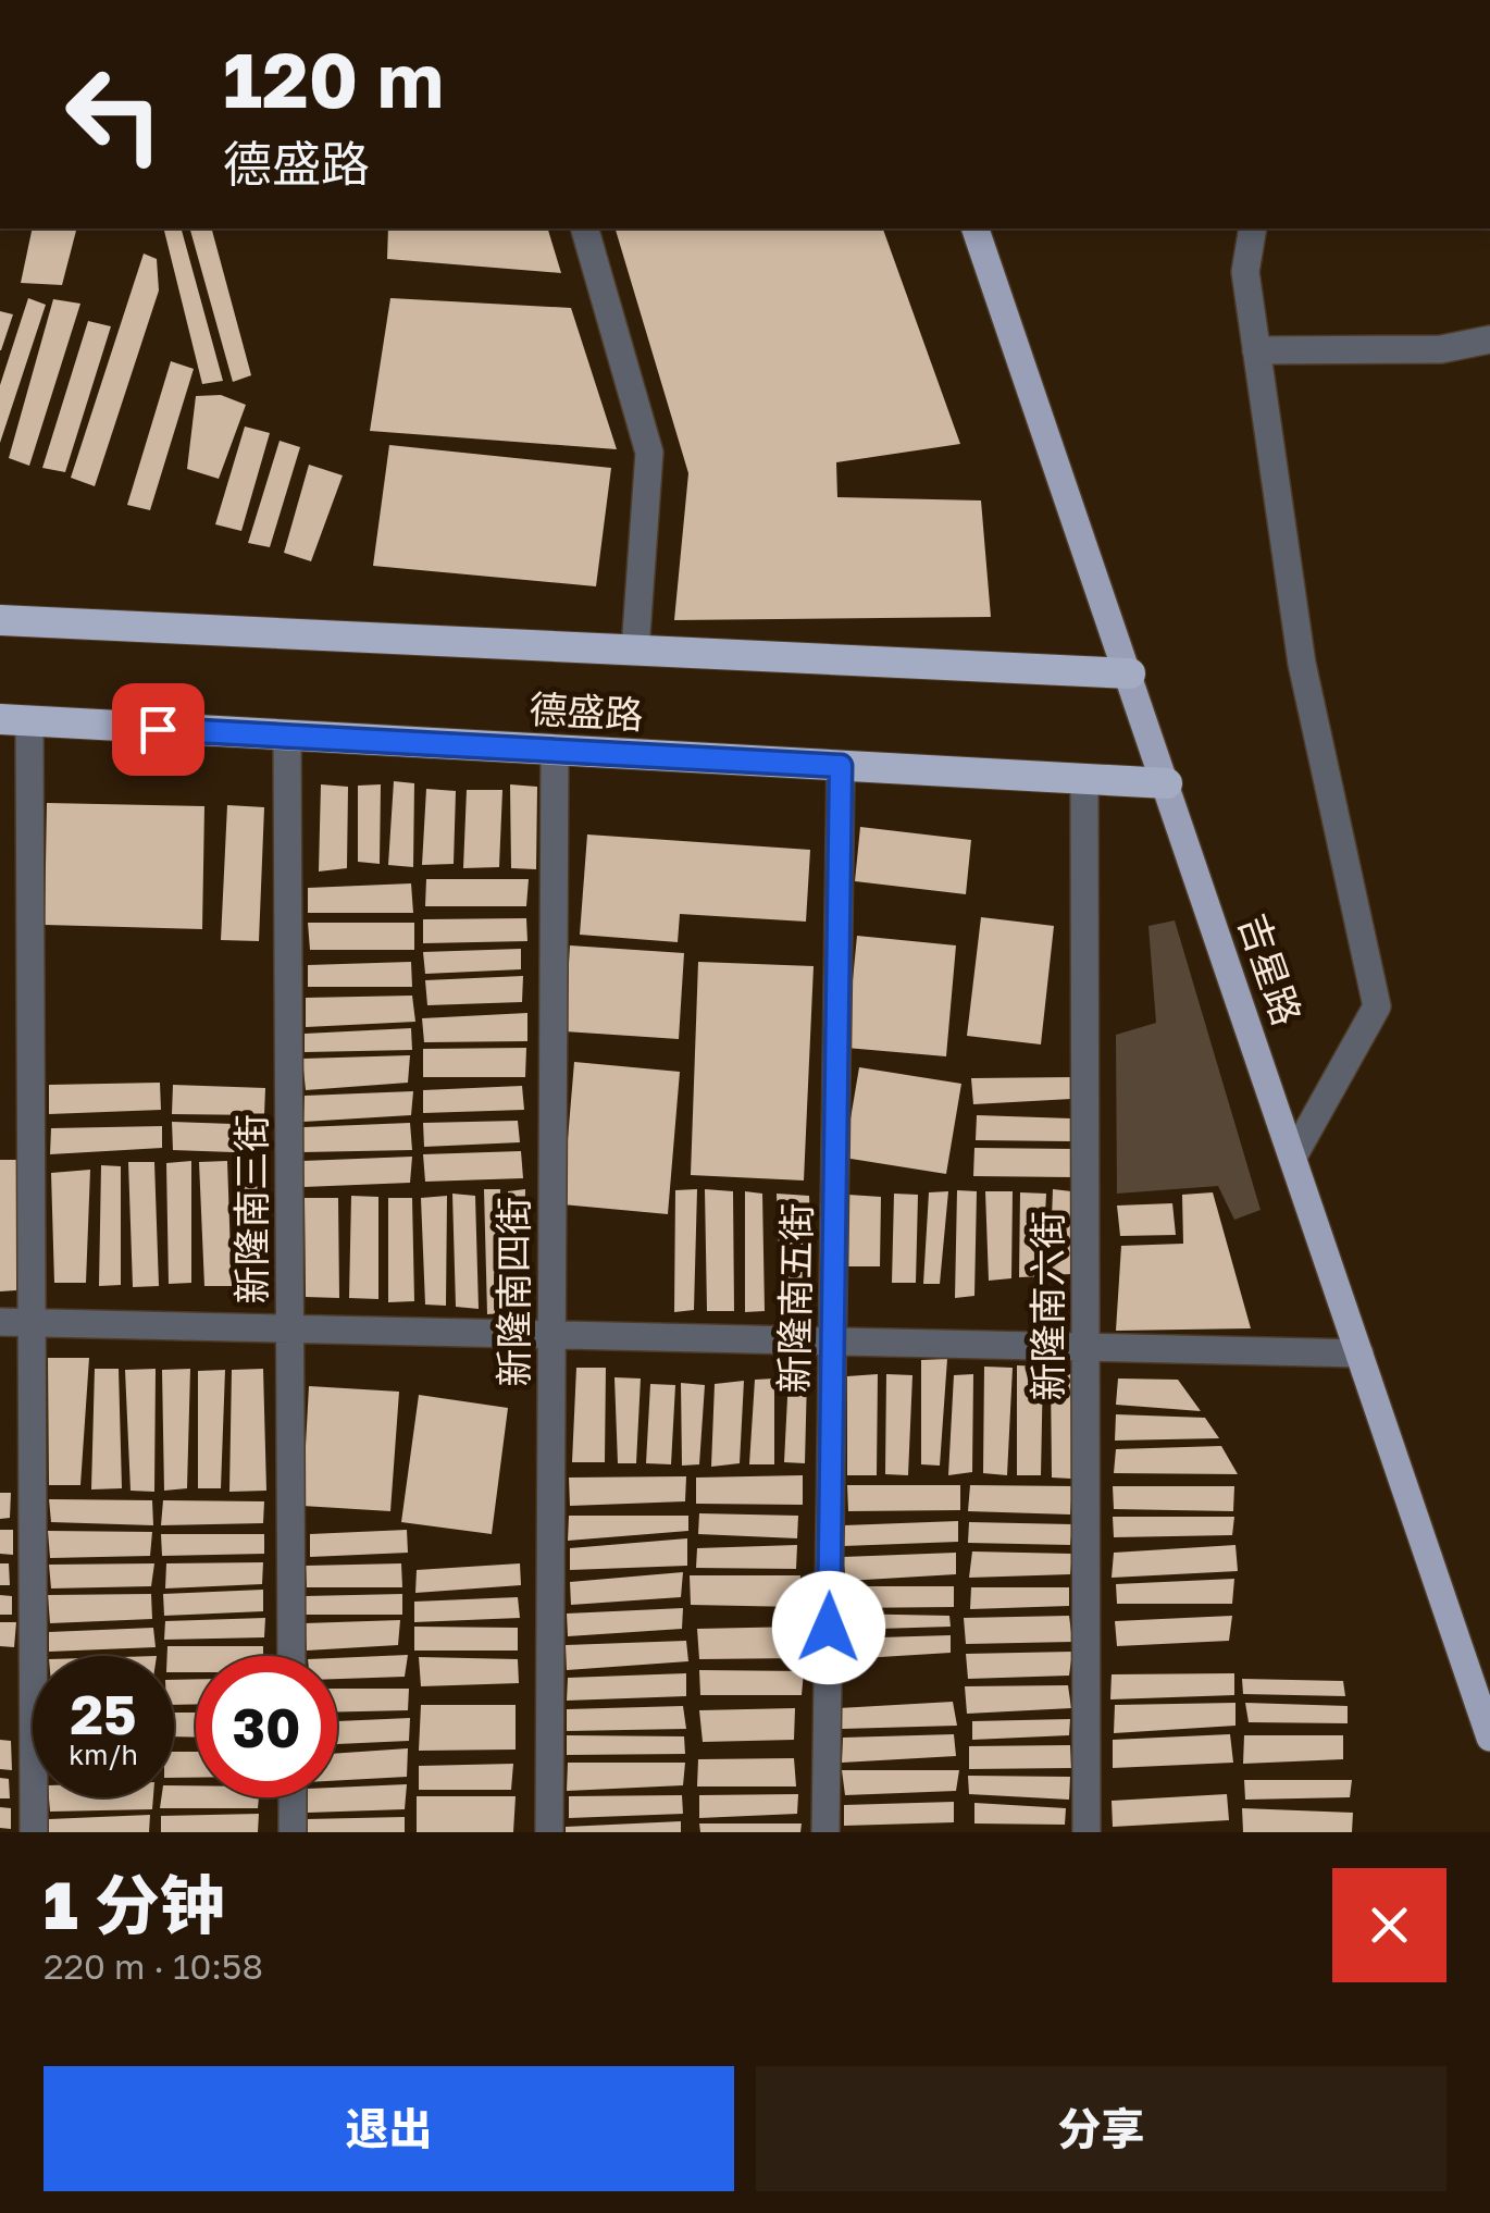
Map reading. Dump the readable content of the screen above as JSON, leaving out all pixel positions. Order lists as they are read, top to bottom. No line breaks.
{"streets":{"highway":["德盛路"],"main road":["吉星路"],"street":["新隆南三街","新隆南四街","新隆南五街","新隆南六街"]},"crossings":[["德盛路","吉星路"],["德盛路","新隆南三街"],["德盛路","新隆南四街"],["德盛路","新隆南五街"],["德盛路","新隆南六街"]],"page":{"turn":["120 m","德盛路"],"speed":"25 km/h","limit":"30","heading":["1 分钟","220 m · 10:58"],"buttons":["退出","分享"]}}
